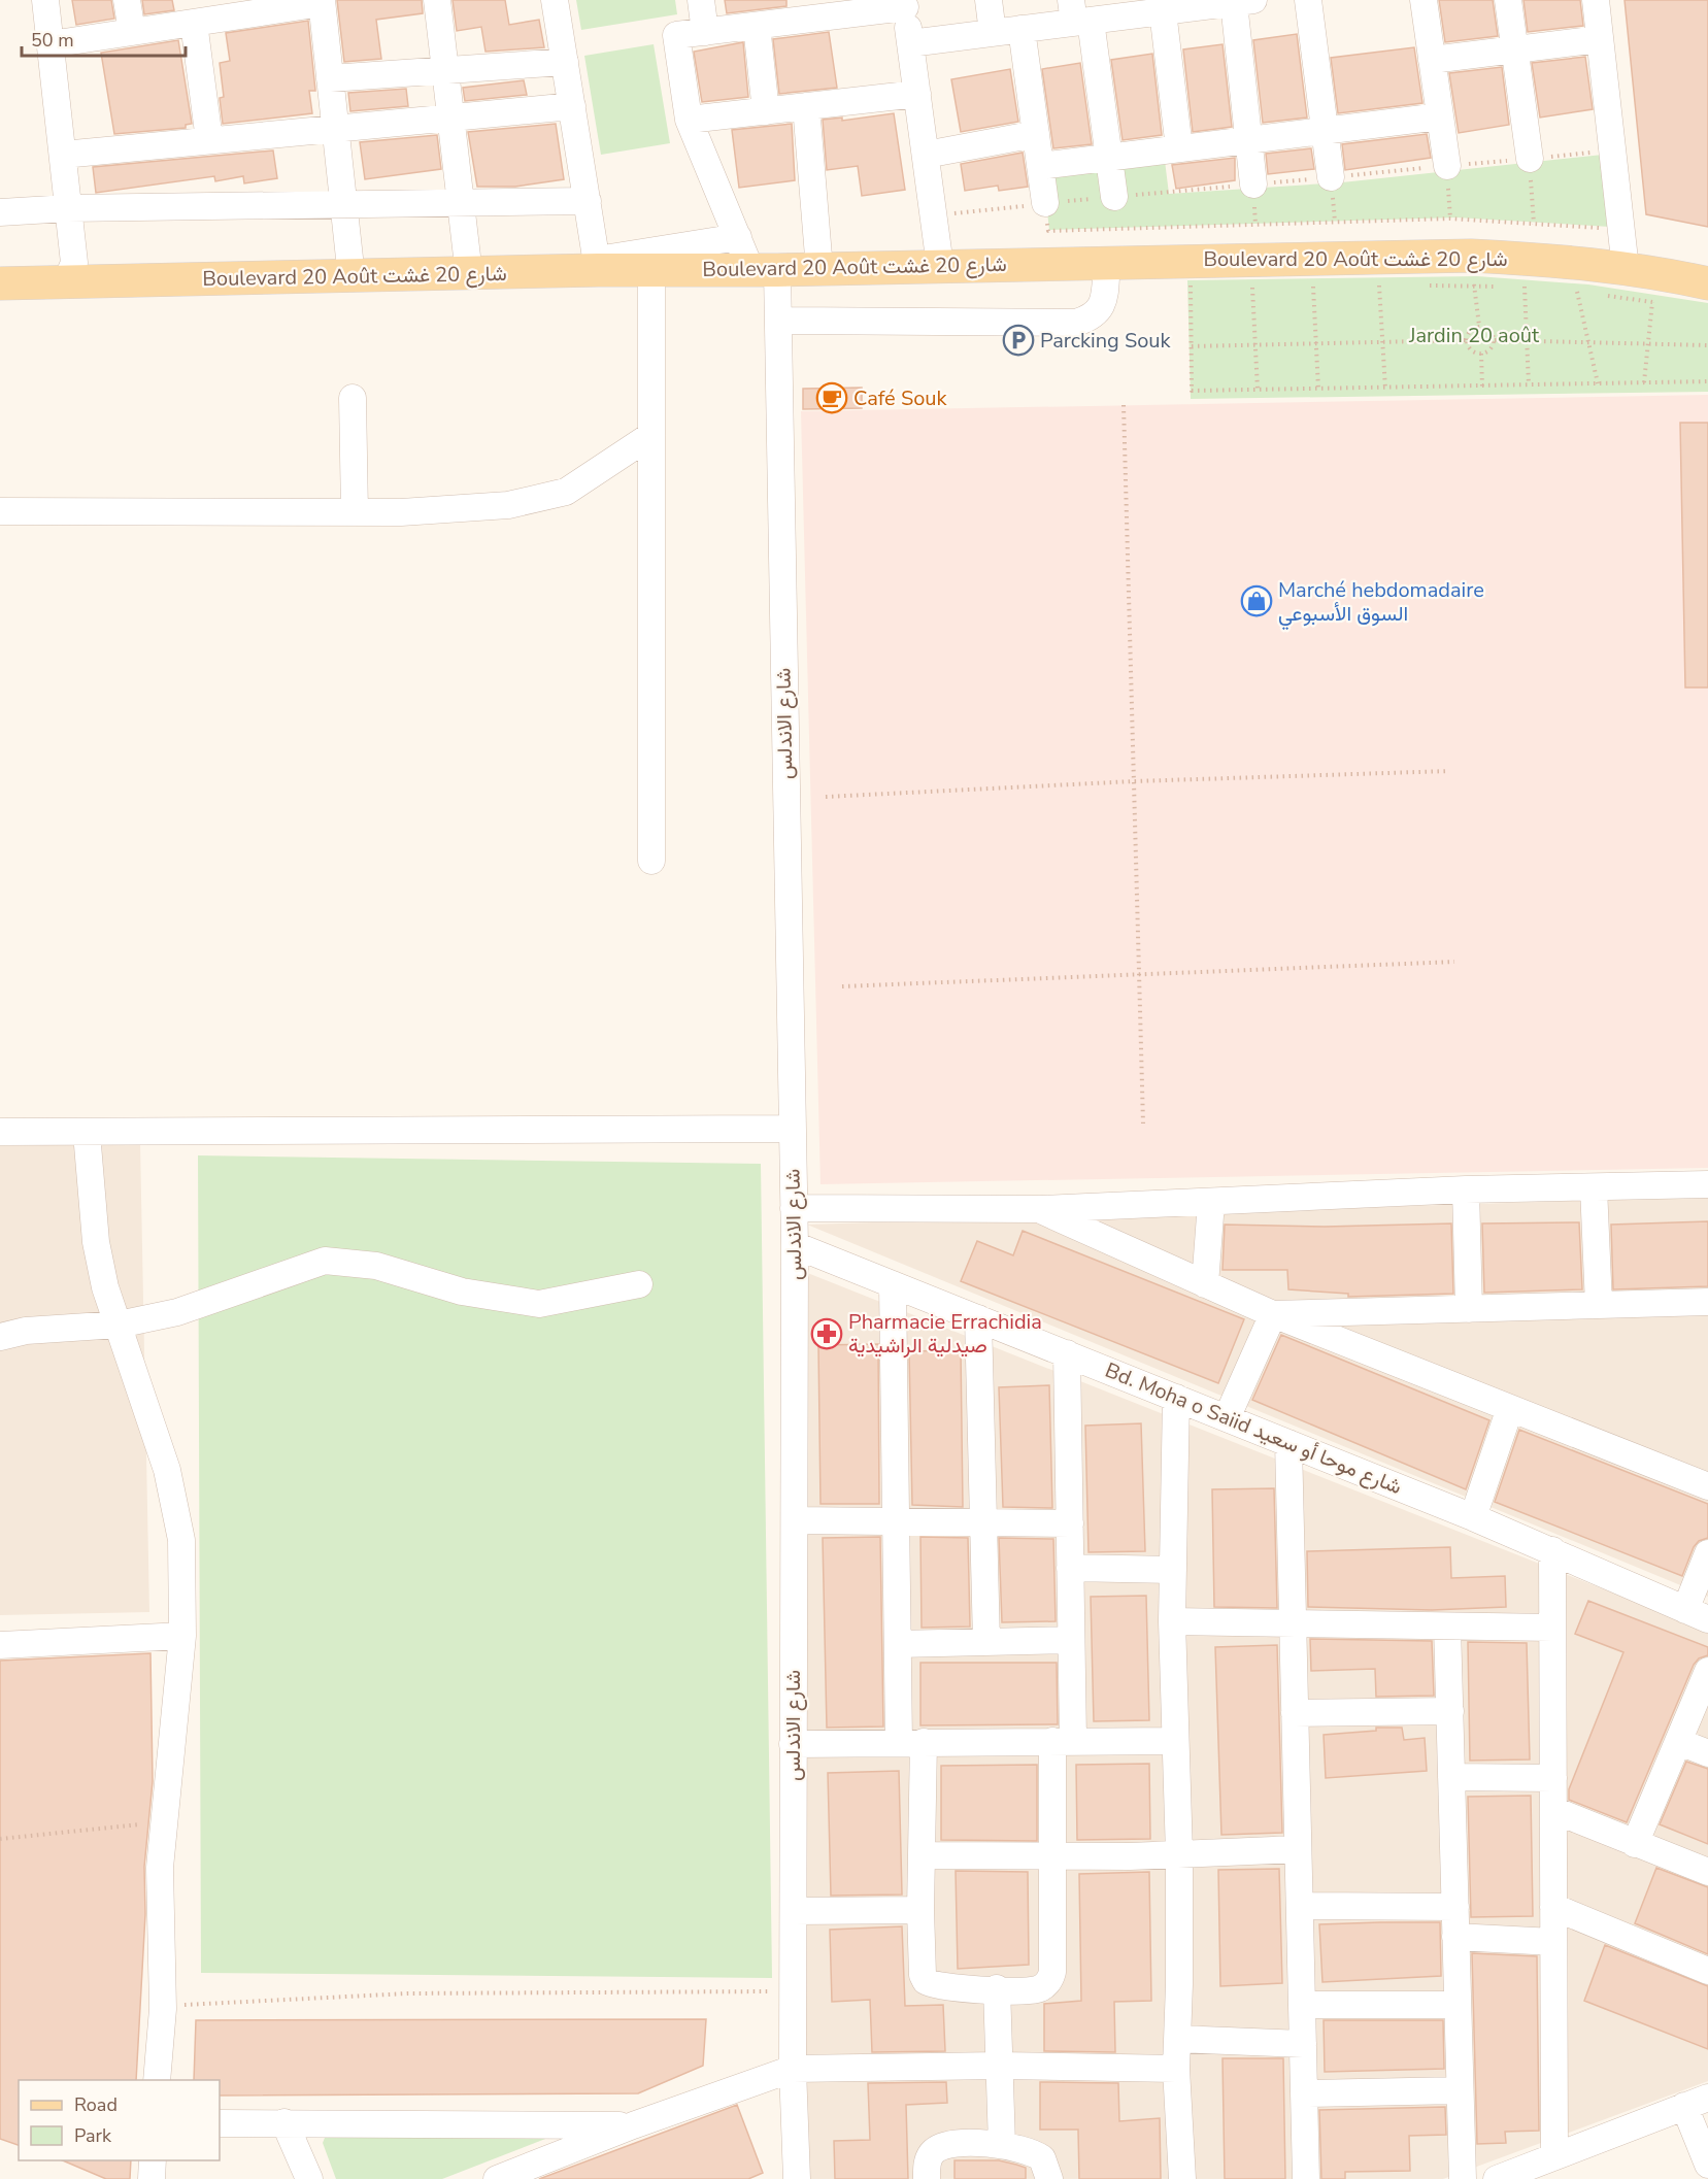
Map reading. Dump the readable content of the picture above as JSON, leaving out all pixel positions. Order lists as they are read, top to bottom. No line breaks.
{"streets":{"main road":["Boulevard 20 Août شارع 20 غشت"],"street":["شارع الاندلس","Bd. Moha o Saiid شارع موحا أو سعيد"]},"crossings":[["Boulevard 20 Août شارع 20 غشت","شارع الاندلس"],["شارع الاندلس","Bd. Moha o Saiid شارع موحا أو سعيد"]],"parks":["Jardin 20 août"],"places":{"parking":["Parcking Souk"],"cafe":["Café Souk"],"shop":["Marché hebdomadaire السوق الأسبوعي"],"pharmacy":["Pharmacie Errachidia صيدلية الراشيدية"]},"legend":["Road","Park"],"scale_bar":"50 m"}
